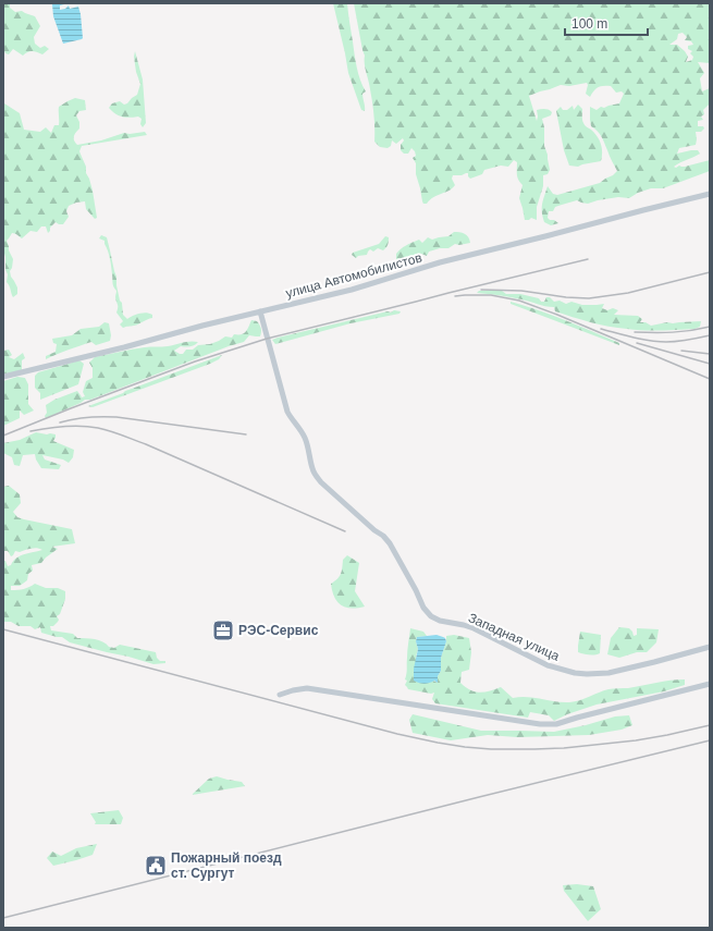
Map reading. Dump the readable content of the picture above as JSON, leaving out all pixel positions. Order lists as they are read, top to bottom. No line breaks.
{"streets":{"street":["улица Автомобилистов","Западная улица"]},"crossings":[["улица Автомобилистов","Западная улица"]],"places":{"office":["РЭС-Сервис"],"public building":["Пожарный поезд ст. Сургут"]},"scale_bar":"100 m"}
